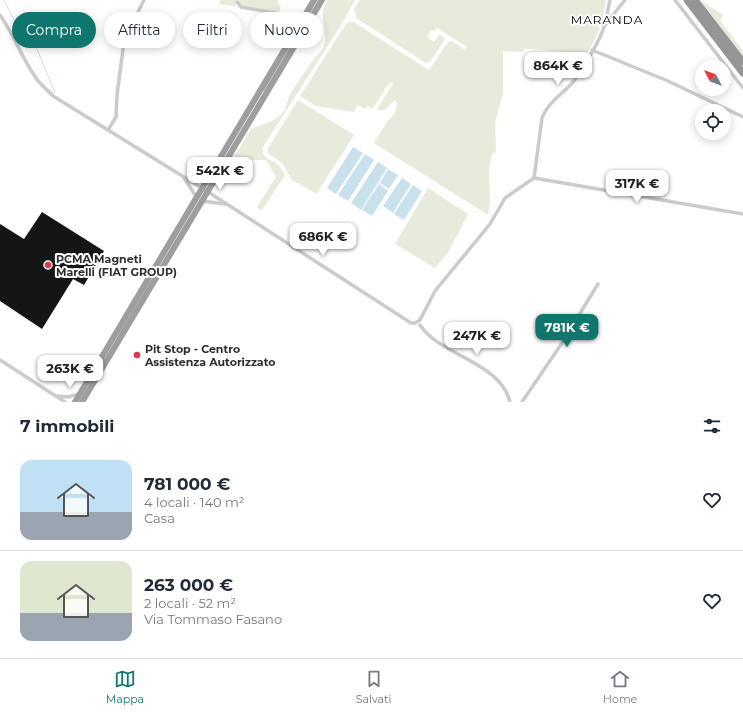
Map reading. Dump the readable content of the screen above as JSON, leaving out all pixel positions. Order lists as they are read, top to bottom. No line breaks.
{"districts":["MARANDA"],"places":["PCMA Magneti Marelli (FIAT GROUP)","Pit Stop - Centro Assistenza Autorizzato"],"north":"top left","page":{"chip":["Compra","Affitta","Filtri","Nuovo"],"price":["864K €","542K €","317K €","686K €","781K €","247K €","263K €"],"heading":"7 immobili","list":[{"name":"781 000 €","note":"4 locali · 140 m² · Casa"},{"name":"263 000 €","note":"2 locali · 52 m² · Via Tommaso Fasano"}],"tabs":["Mappa","Salvati","Home"]}}
